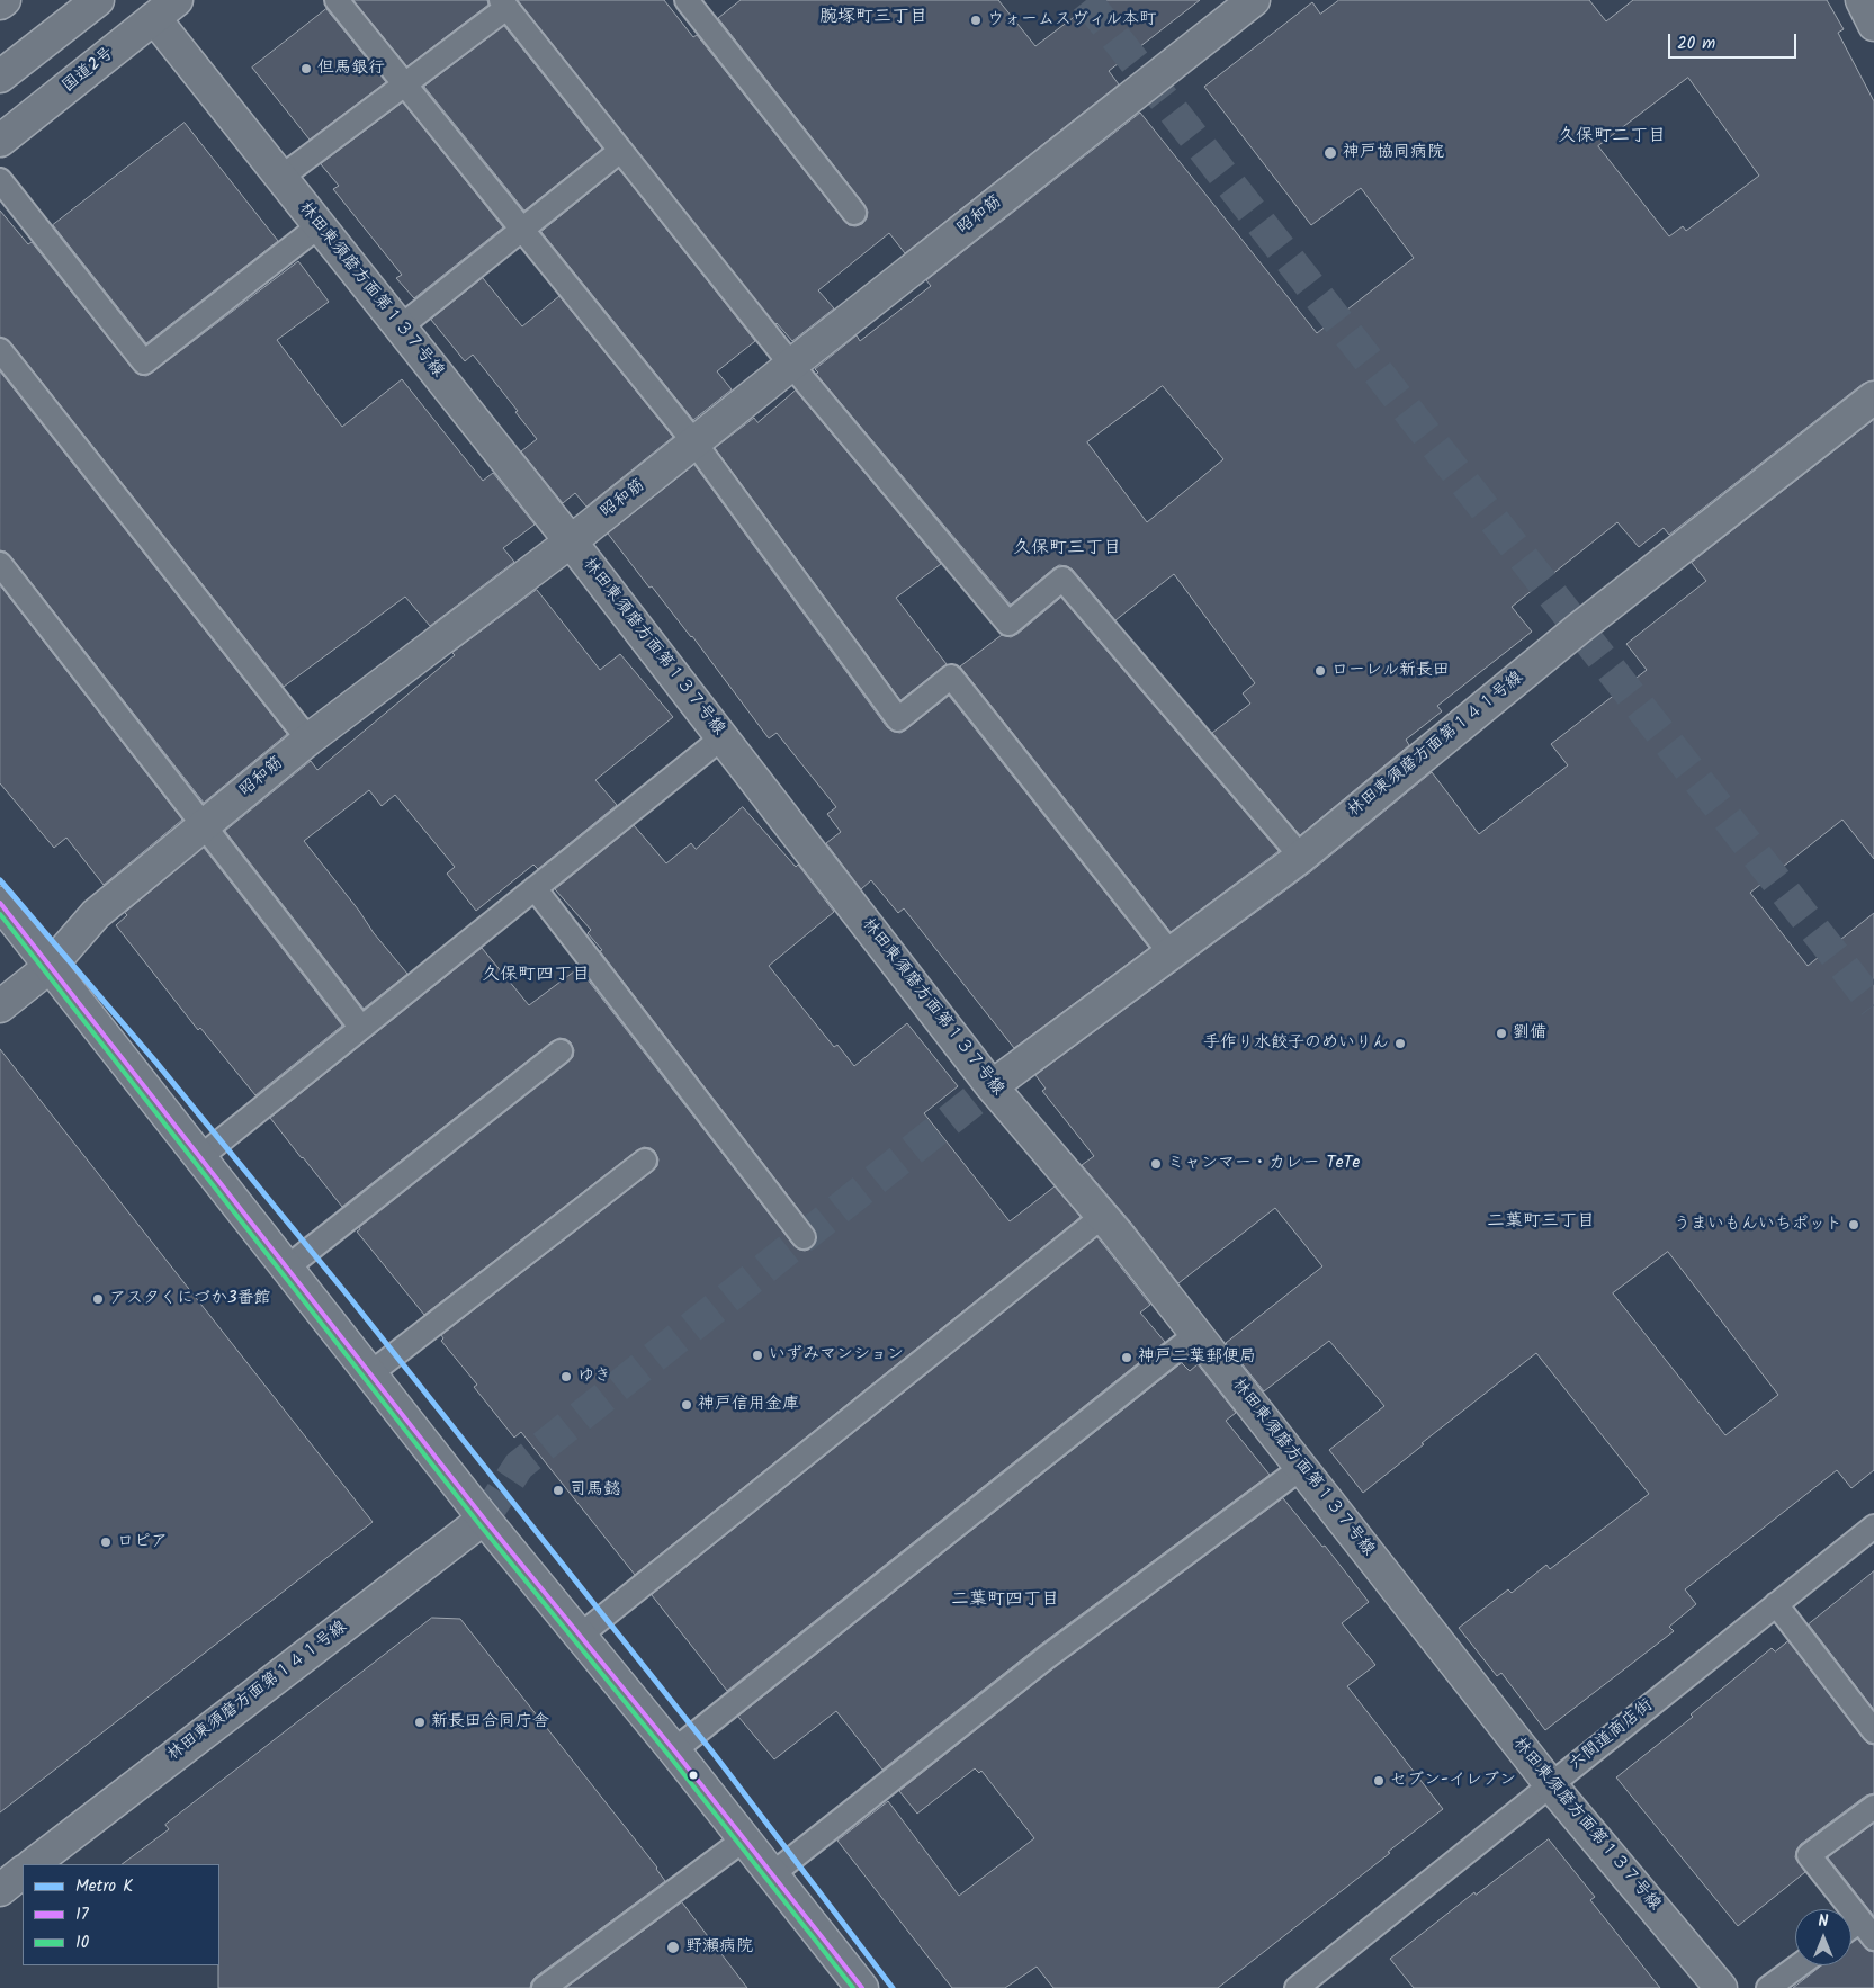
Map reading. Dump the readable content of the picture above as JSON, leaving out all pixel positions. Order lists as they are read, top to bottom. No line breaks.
{"streets":{"main road":["国道2号","昭和筋","林田東須磨方面第１３７号線","林田東須磨方面第１４１号線"],"lane":["六間道商店街"]},"crossings":[["国道2号","林田東須磨方面第１３７号線"],["昭和筋","林田東須磨方面第１３７号線"],["林田東須磨方面第１３７号線","林田東須磨方面第１４１号線"],["林田東須磨方面第１３７号線","六間道商店街"]],"districts":["腕塚町三丁目","久保町二丁目","久保町三丁目","久保町四丁目","二葉町三丁目","二葉町四丁目"],"places":["ウォームスヴィル本町","但馬銀行","神戸協同病院","ローレル新長田","劉備","手作り水餃子のめいりん","ミャンマー・カレー TeTe","うまいもんいちポット","アスタくにづか3番館","いずみマンション","神戸二葉郵便局","ゆき","神戸信用金庫","司馬懿","ロピア","新長田合同庁舎","セブン-イレブン","野瀬病院"],"lines":["metro line K","transit line 17","transit line 10"],"legend":["Metro K","17","10"],"scale_bar":"20 m","north":"top"}
